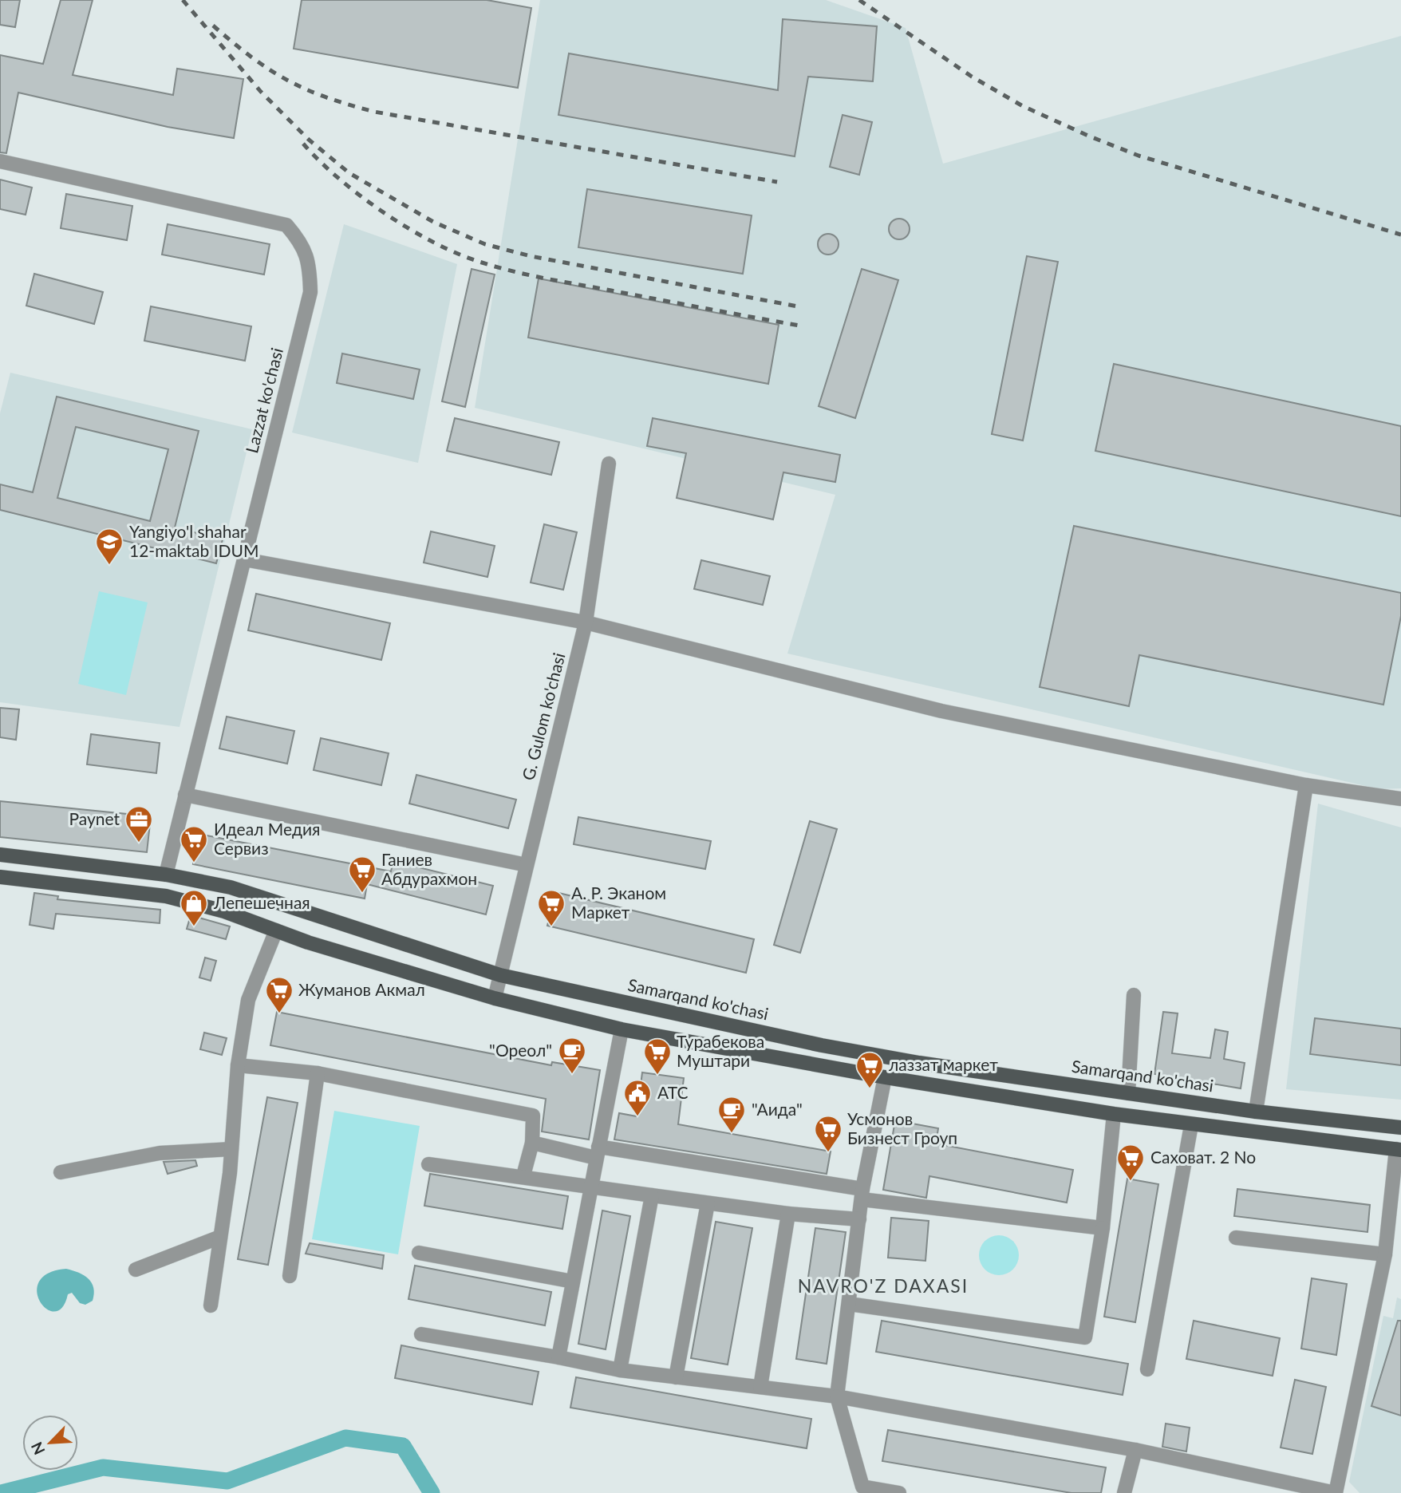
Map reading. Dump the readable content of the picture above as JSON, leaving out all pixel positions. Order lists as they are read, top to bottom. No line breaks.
{"streets":{"main road":["Samarqand ko'chasi"],"street":["Lazzat ko'chasi","G. Gulom ko'chasi"]},"crossings":[["Lazzat ko'chasi","Samarqand ko'chasi"],["G. Gulom ko'chasi","Samarqand ko'chasi"]],"districts":["NAVRO'Z DAXASI"],"places":{"school or university":["Yangiyo'l shahar 12-maktab IDUM"],"office":["Paynet"],"supermarket":["Идеал Медия Сервиз","Ганиев Абдурахмон","А. Р. Эканом Маркет","Жуманов Акмал","Турабекова Муштари","лаззат маркет","Усмонов Бизнест Гроуп","Саховат. 2 No"],"shop":["Лепешечная"],"cafe":["\"Ореол\"","\"Аида\""],"public building":["АТС"]},"north":"bottom left"}
